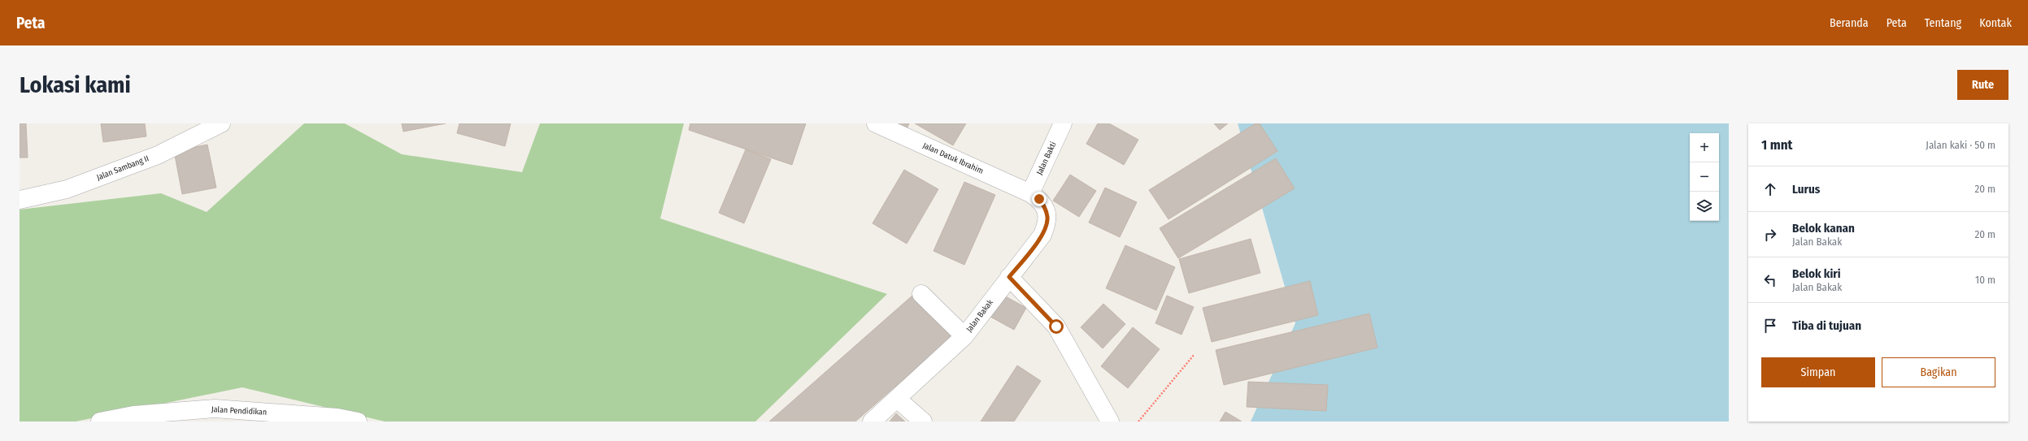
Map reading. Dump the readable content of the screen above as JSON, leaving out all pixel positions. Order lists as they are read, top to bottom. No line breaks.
{"streets":{"street":["Jalan Datuk Ibrahim","Jalan Bakti","Jalan Sambang II","Jalan Bakak","Jalan Pendidikan"]},"crossings":[["Jalan Datuk Ibrahim","Jalan Bakti"],["Jalan Datuk Ibrahim","Jalan Bakak"],["Jalan Bakti","Jalan Bakak"]],"page":{"header":"Peta","nav":["Beranda","Peta","Tentang","Kontak"],"buttons":["Rute",["Simpan","Bagikan"]],"title":"Lokasi kami","heading":["1 mnt","Jalan kaki · 50 m"],"map_buttons":["+","−"],"list":[["Lurus","20 m"],["Belok kanan","Jalan Bakak","20 m"],["Belok kiri","Jalan Bakak","10 m"],"Tiba di tujuan"]}}
